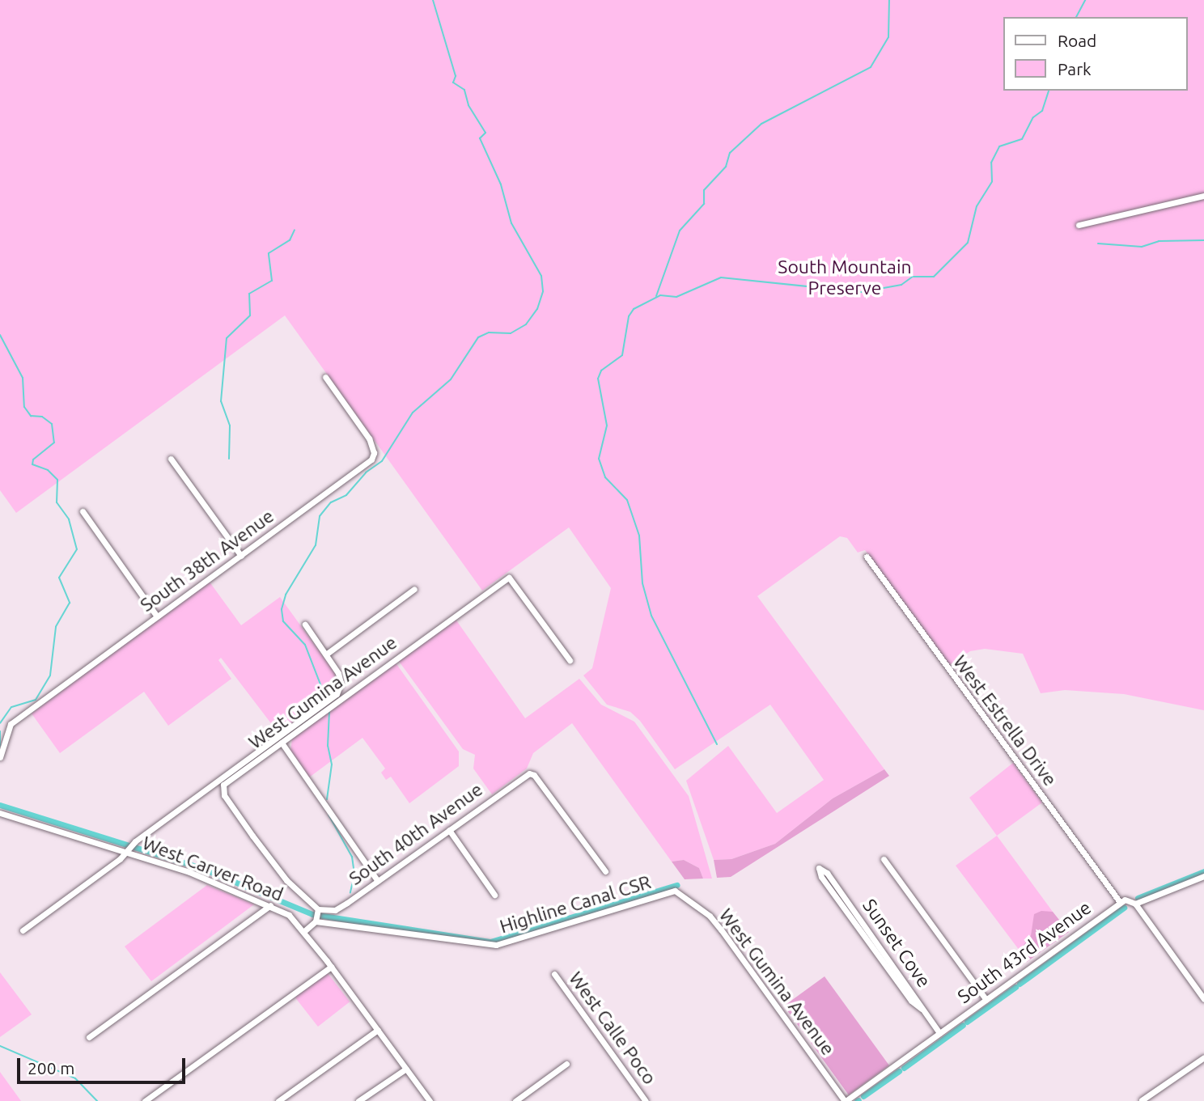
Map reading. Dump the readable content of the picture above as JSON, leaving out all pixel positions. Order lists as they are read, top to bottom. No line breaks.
{"streets":{"street":["South 38th Avenue","West Gumina Avenue","West Estrella Drive","South 40th Avenue","West Carver Road","Highline Canal CSR","Sunset Cove","South 43rd Avenue","West Calle Poco"]},"crossings":[["West Gumina Avenue","South 40th Avenue"],["West Gumina Avenue","Highline Canal CSR"],["West Gumina Avenue","South 43rd Avenue"],["West Estrella Drive","South 43rd Avenue"]],"parks":["South Mountain Preserve"],"legend":["Road","Park"],"scale_bar":"200 m"}
